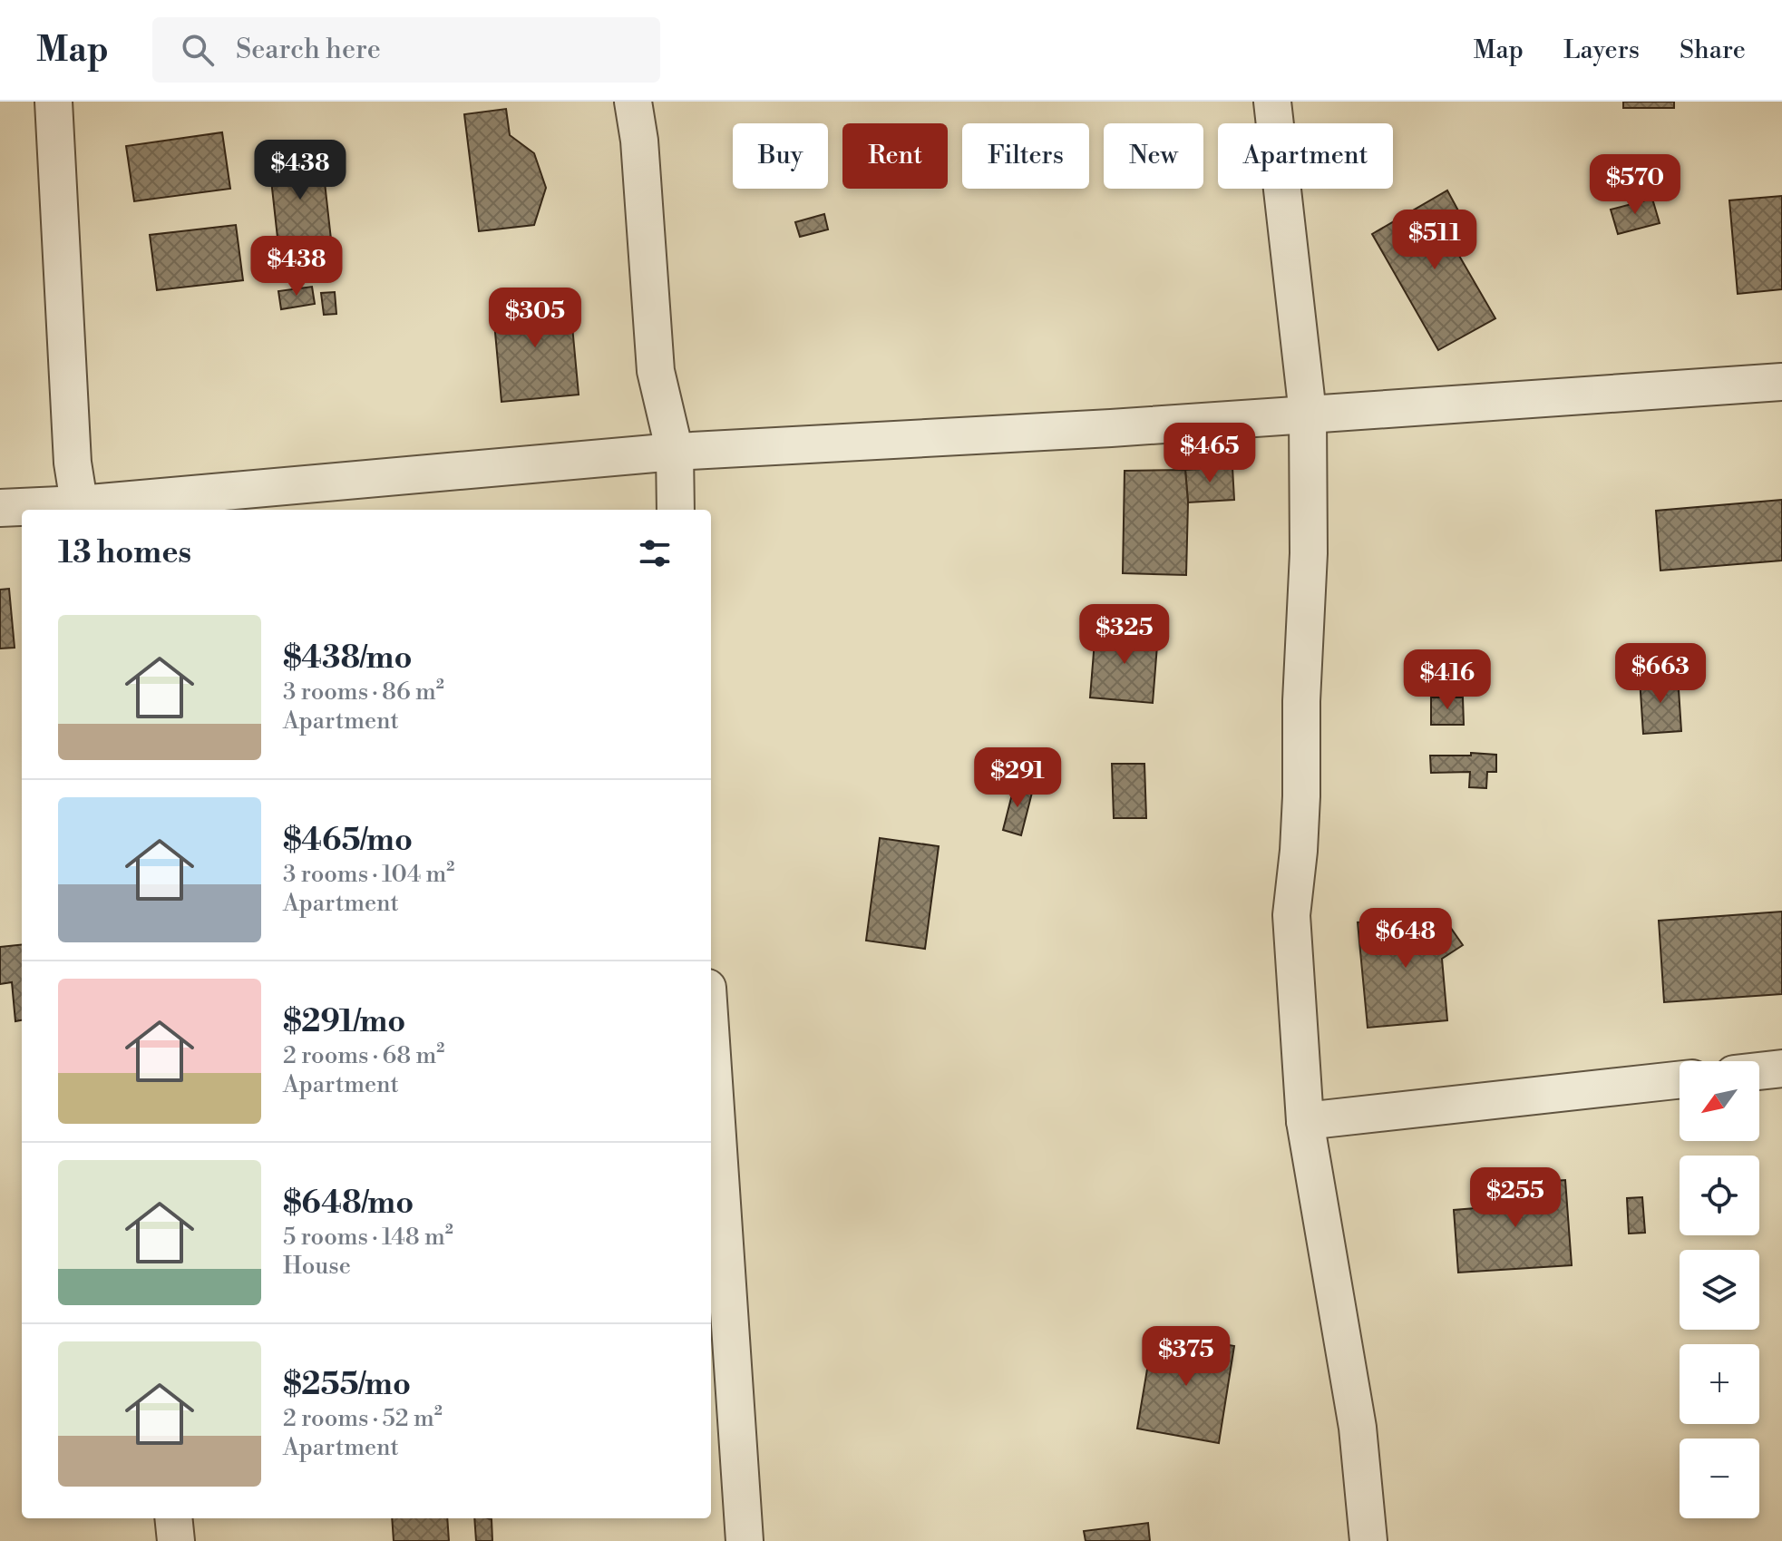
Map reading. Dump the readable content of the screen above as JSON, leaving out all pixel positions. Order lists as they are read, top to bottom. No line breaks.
{"north":"bottom left","page":{"header":"Map","search":"Search here","nav":["Map","Layers","Share"],"chip":["Buy","Rent","Filters","New","Apartment"],"price":["$438","$570","$511","$438","$305","$465","$325","$663","$416","$291","$648","$255","$375"],"heading":"13 homes","list":[{"name":"$438/mo","note":"3 rooms · 86 m² · Apartment"},{"name":"$465/mo","note":"3 rooms · 104 m² · Apartment"},{"name":"$291/mo","note":"2 rooms · 68 m² · Apartment"},{"name":"$648/mo","note":"5 rooms · 148 m² · House"},{"name":"$255/mo","note":"2 rooms · 52 m² · Apartment"}],"map_buttons":["+","−"]}}
